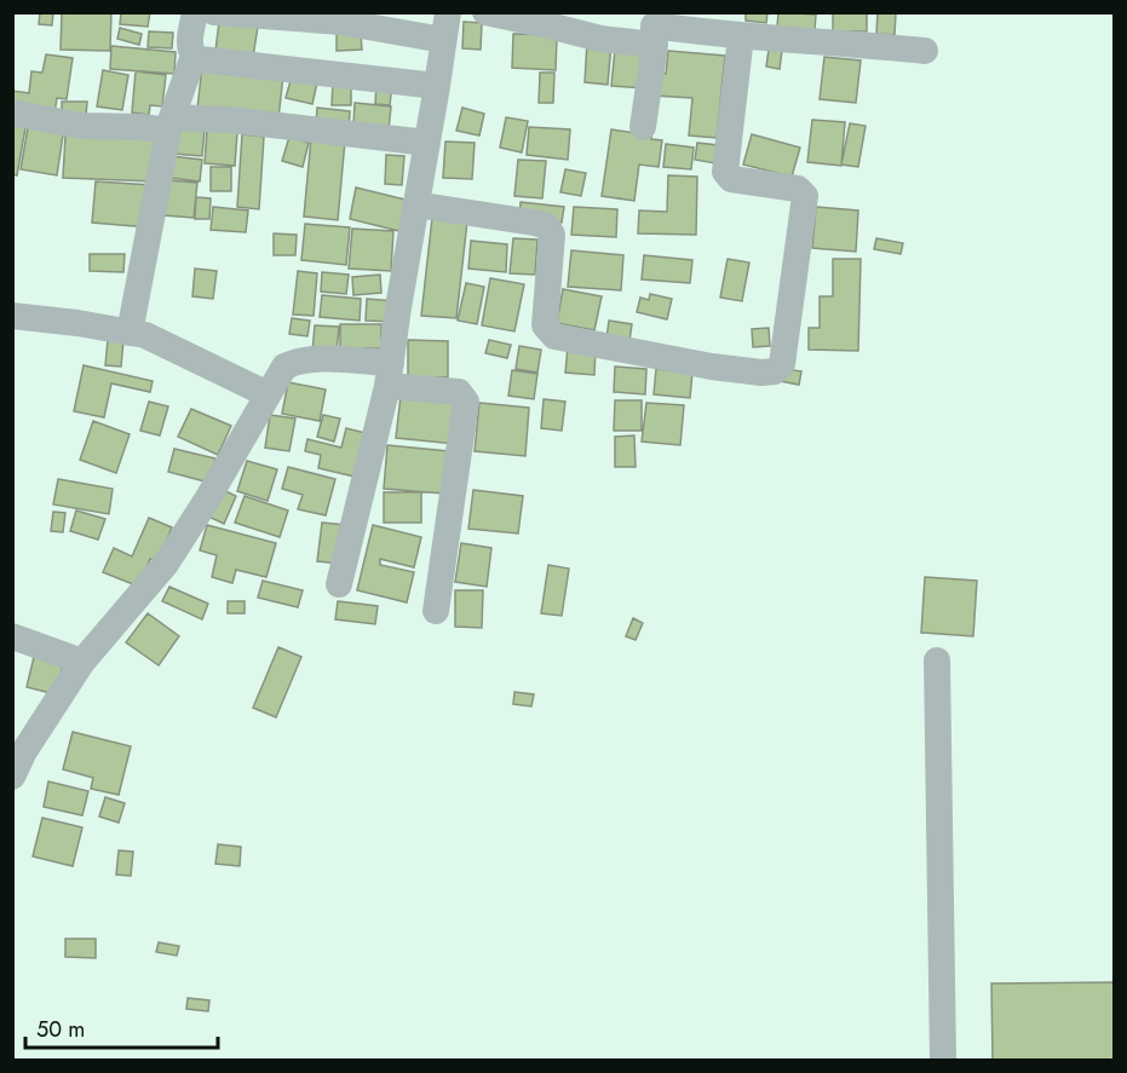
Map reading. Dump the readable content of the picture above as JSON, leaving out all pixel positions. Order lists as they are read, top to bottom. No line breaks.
{"scale_bar":"50 m"}
